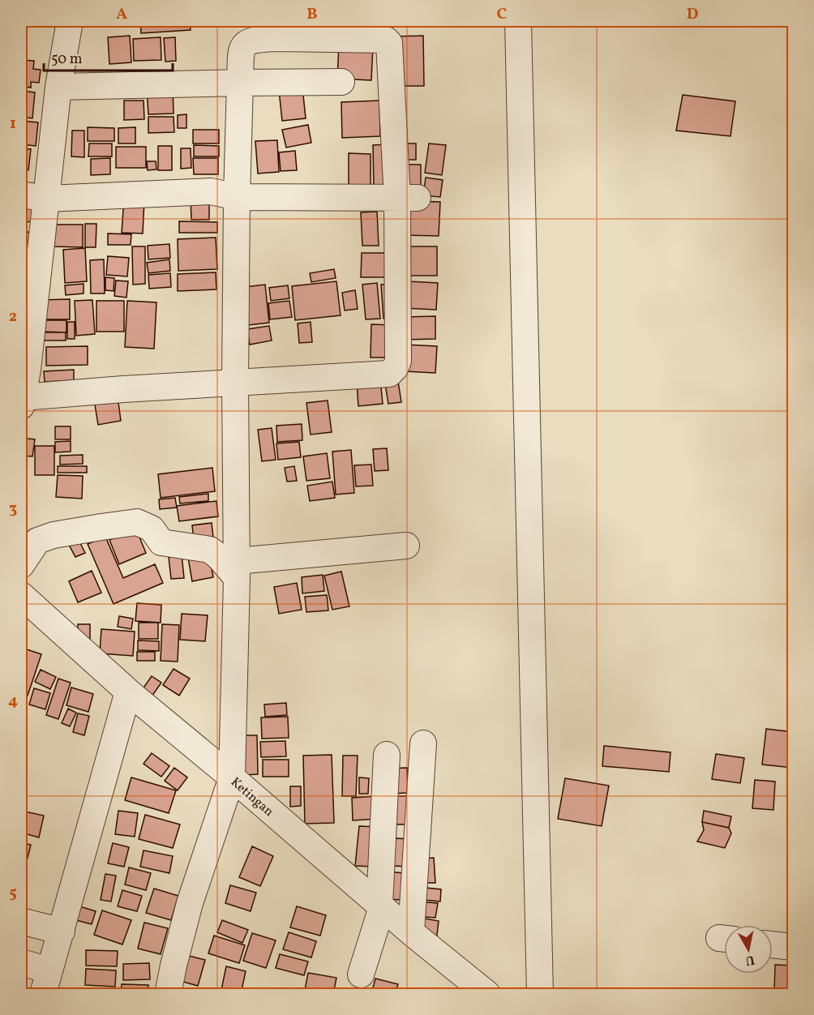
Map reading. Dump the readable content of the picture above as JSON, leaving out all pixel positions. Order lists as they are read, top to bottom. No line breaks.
{"streets":{"street":["Ketingan"]},"scale_bar":"50 m","north":"bottom","grid":{"columns":["A","B","C","D"],"rows":["1","2","3","4","5"]}}
